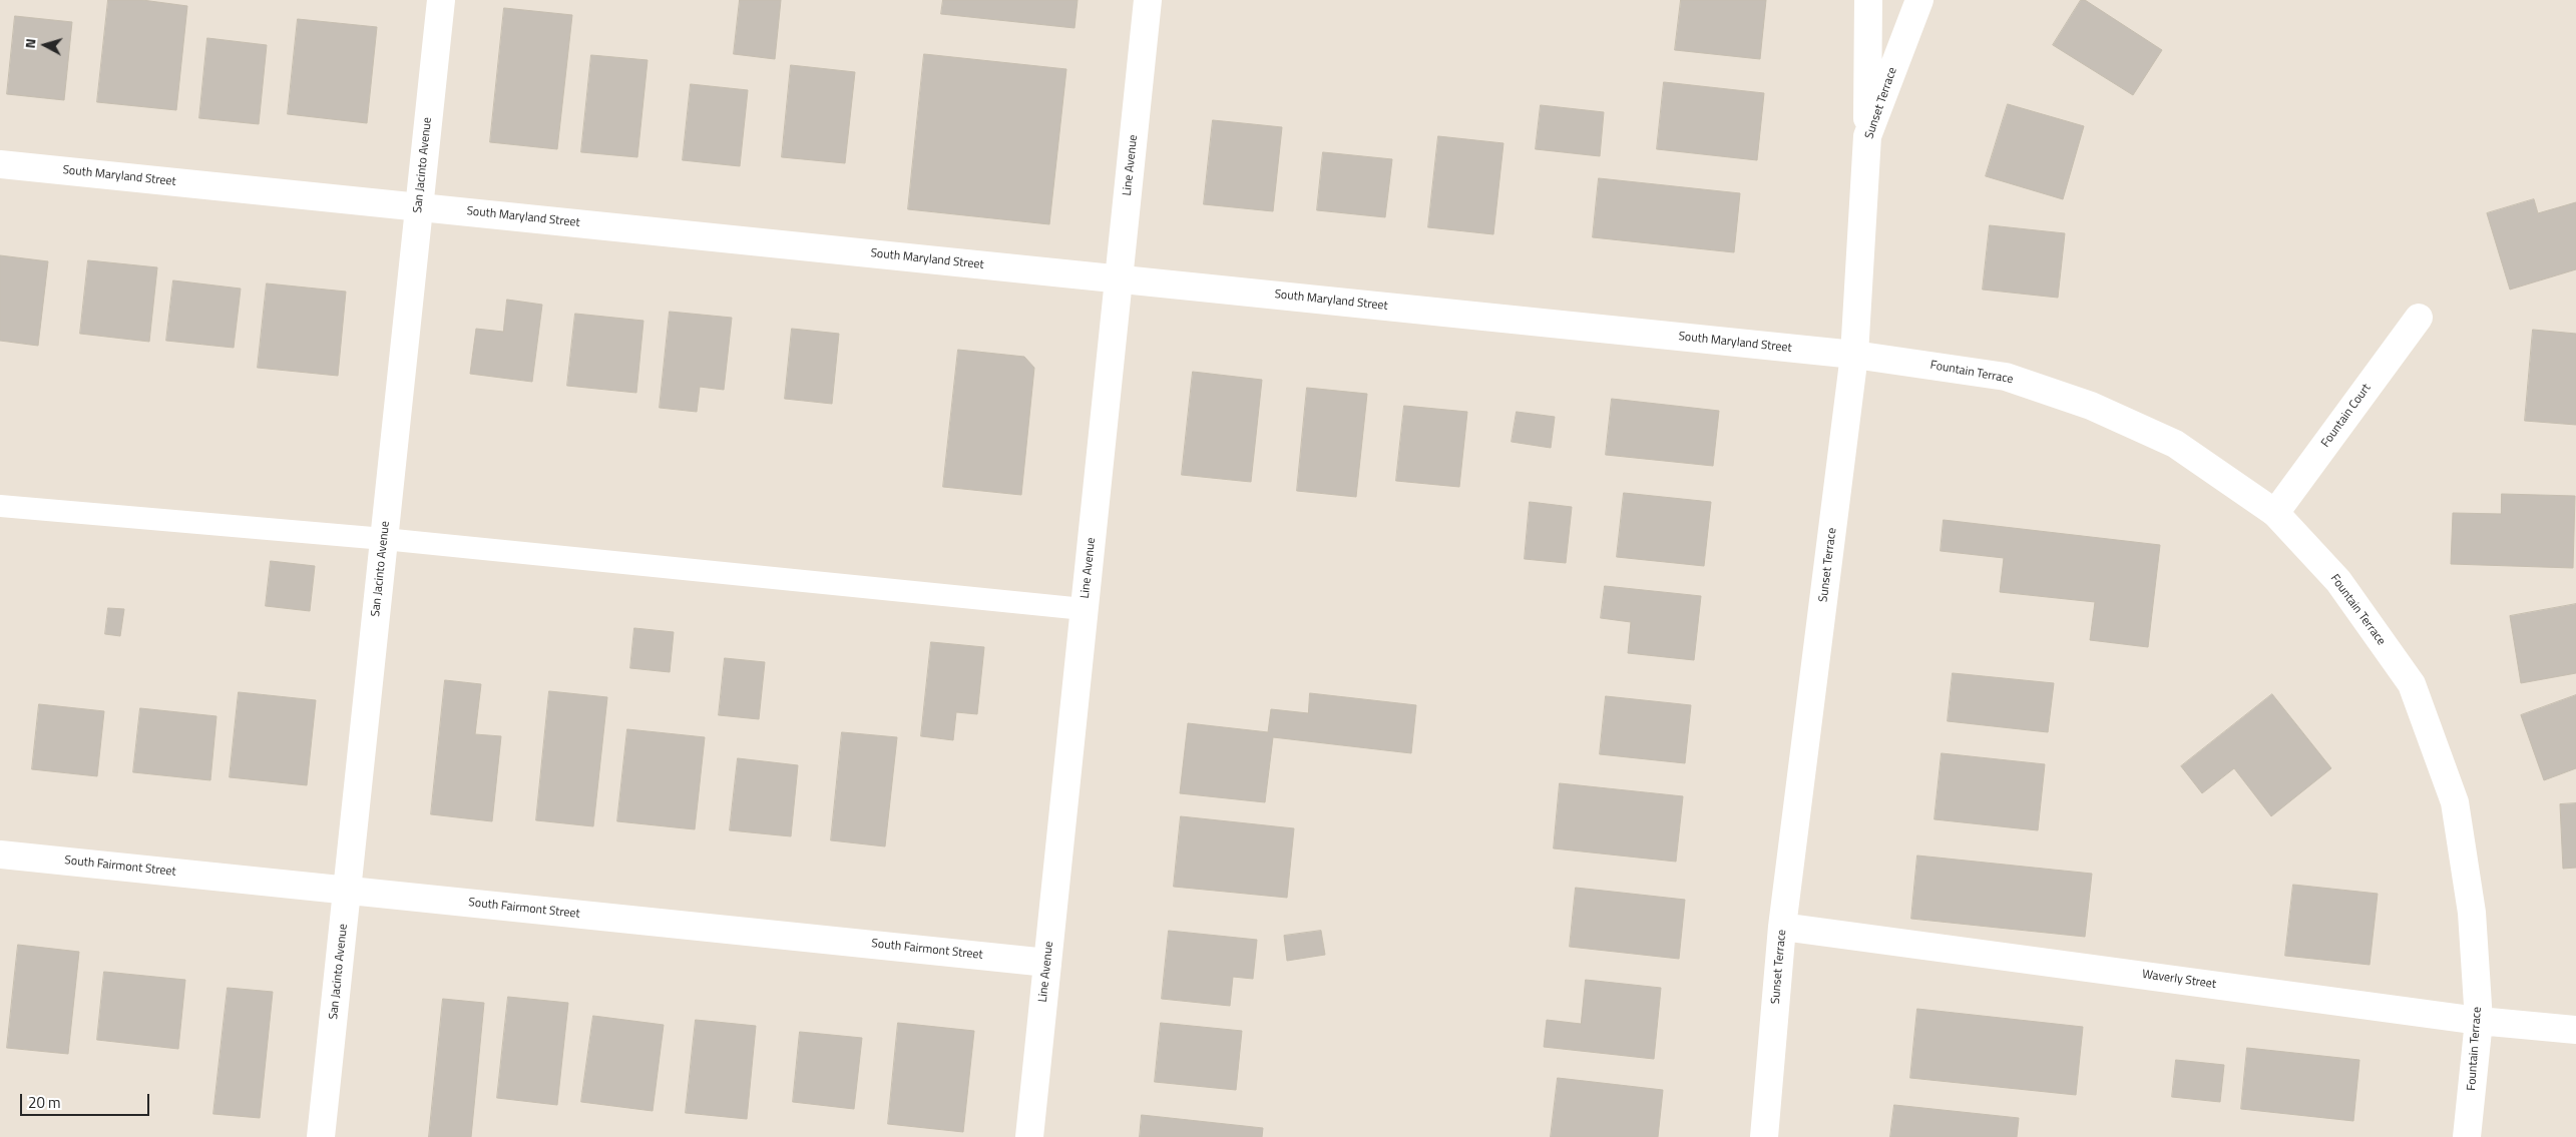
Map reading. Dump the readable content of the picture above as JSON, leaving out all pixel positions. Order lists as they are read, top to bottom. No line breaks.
{"streets":{"street":["Sunset Terrace","San Jacinto Avenue","Line Avenue","South Maryland Street","Fountain Terrace","Fountain Court","South Fairmont Street","Waverly Street"]},"crossings":[["Sunset Terrace","South Maryland Street"],["Sunset Terrace","Fountain Terrace"],["Sunset Terrace","Waverly Street"],["San Jacinto Avenue","South Maryland Street"],["San Jacinto Avenue","South Fairmont Street"],["Line Avenue","South Maryland Street"],["Line Avenue","South Fairmont Street"],["South Maryland Street","Fountain Terrace"],["Fountain Terrace","Fountain Court"],["Fountain Terrace","Waverly Street"]],"scale_bar":"20 m","north":"left"}
